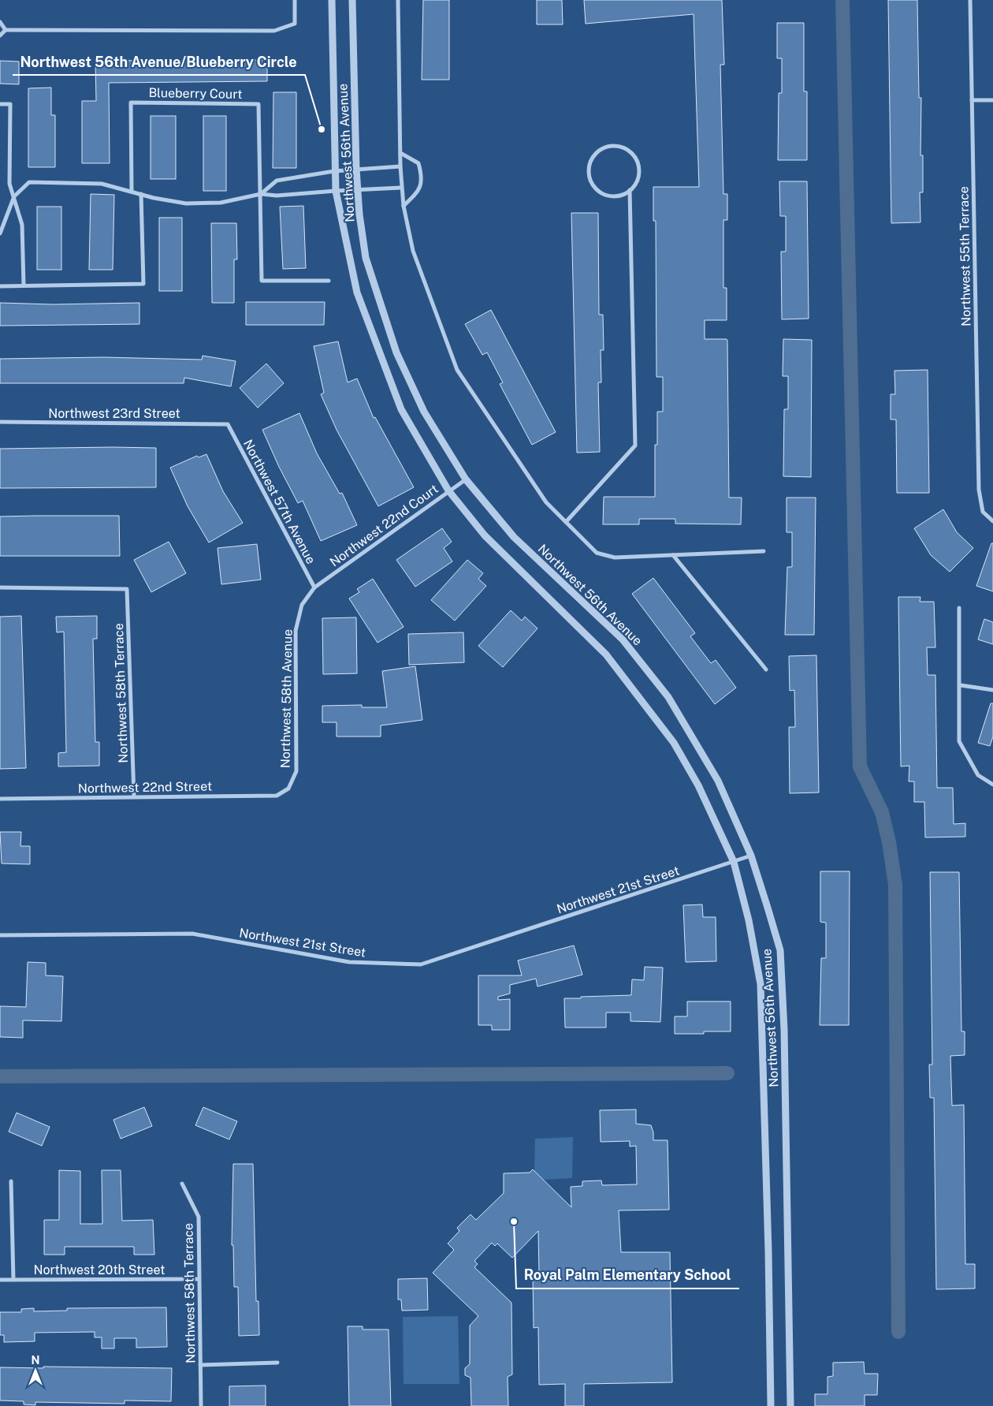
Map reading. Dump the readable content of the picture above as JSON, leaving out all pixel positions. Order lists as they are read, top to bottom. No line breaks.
{"streets":{"street":["Blueberry Court","Northwest 56th Avenue","Northwest 55th Terrace","Northwest 23rd Street","Northwest 57th Avenue","Northwest 22nd Court","Northwest 58th Terrace","Northwest 58th Avenue","Northwest 22nd Street","Northwest 21st Street","Northwest 20th Street"]},"crossings":[["Northwest 56th Avenue","Northwest 22nd Court"],["Northwest 56th Avenue","Northwest 21st Street"],["Northwest 23rd Street","Northwest 57th Avenue"],["Northwest 57th Avenue","Northwest 22nd Court"],["Northwest 57th Avenue","Northwest 58th Avenue"],["Northwest 22nd Court","Northwest 58th Avenue"],["Northwest 58th Terrace","Northwest 22nd Street"],["Northwest 58th Terrace","Northwest 20th Street"],["Northwest 58th Avenue","Northwest 22nd Street"]],"places":["Northwest 56th Avenue/Blueberry Circle","Royal Palm Elementary School"],"north":"top"}
